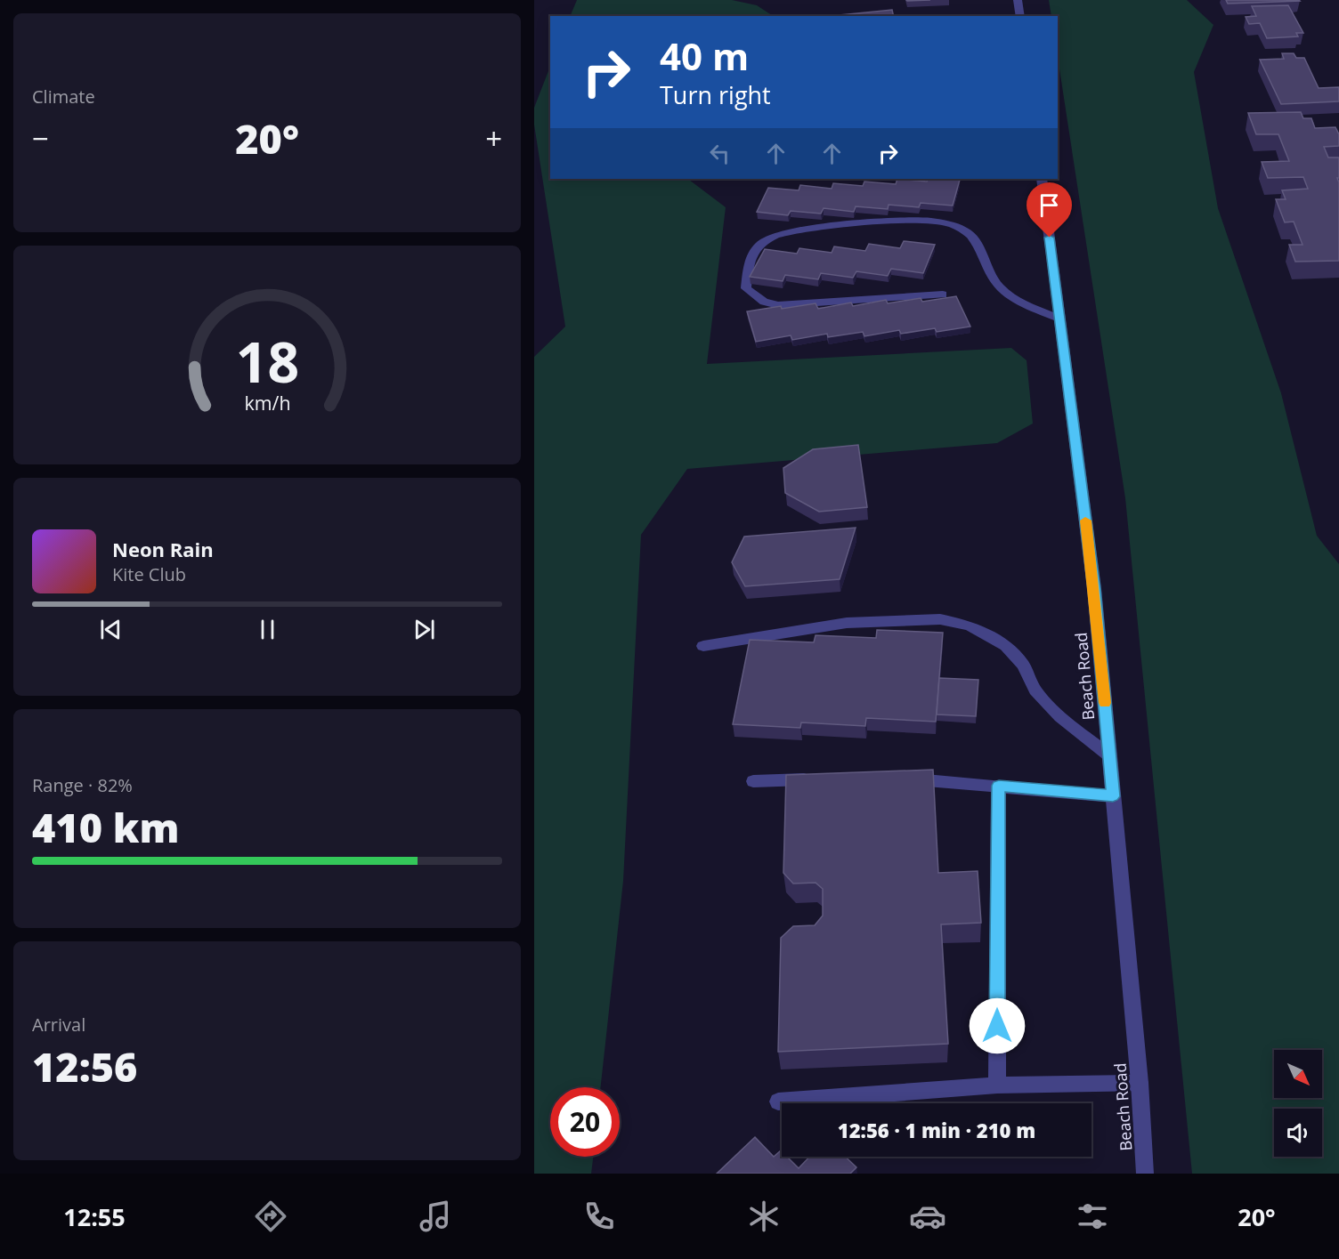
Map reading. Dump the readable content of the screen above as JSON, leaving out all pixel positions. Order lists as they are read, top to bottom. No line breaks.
{"streets":{"street":["Beach Road"]},"north":"bottom right","page":{"tile":["Climate",["Range · 82%","410 km"],["Arrival","12:56"]],"turn":["40 m","Turn right"],"heat":["−","20°","+"],"song":["Neon Rain","Kite Club"],"limit":"20","trip":"12:56 · 1 min · 210 m","tabs":["12:55","20°"],"gauge":["18","km/h"]}}
